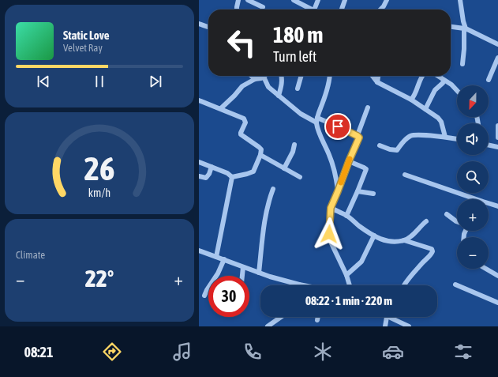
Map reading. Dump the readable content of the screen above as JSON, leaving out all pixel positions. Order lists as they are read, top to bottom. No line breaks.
{"north":"bottom","page":{"turn":["180 m","Turn left"],"song":["Static Love","Velvet Ray"],"map_buttons":["+","−"],"tile":"Climate","heat":["−","22°","+"],"limit":"30","trip":"08:22 · 1 min · 220 m","tabs":"08:21","gauge":["26","km/h"]}}
